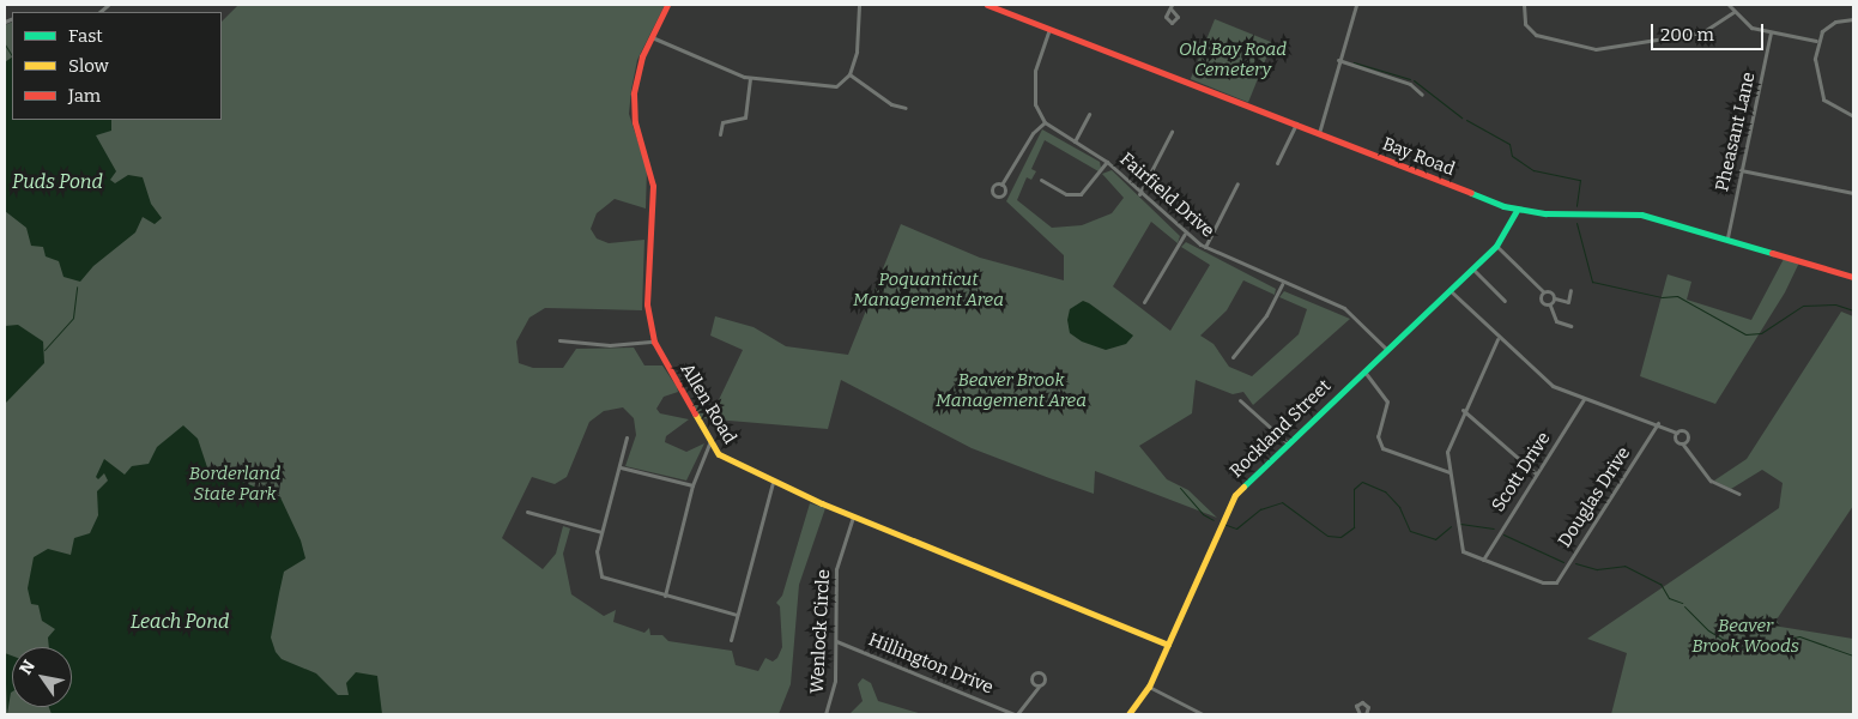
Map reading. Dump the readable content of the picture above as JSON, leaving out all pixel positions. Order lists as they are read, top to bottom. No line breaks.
{"streets":{"street":["Pheasant Lane","Bay Road","Fairfield Drive","Allen Road","Rockland Street","Scott Drive","Douglas Drive","Wenlock Circle","Hillington Drive"]},"crossings":[["Pheasant Lane","Bay Road"],["Bay Road","Rockland Street"],["Fairfield Drive","Rockland Street"],["Allen Road","Rockland Street"],["Allen Road","Wenlock Circle"],["Scott Drive","Douglas Drive"],["Wenlock Circle","Hillington Drive"]],"water":["Puds Pond","Leach Pond"],"parks":["Old Bay Road Cemetery","Poquanticut Management Area","Beaver Brook Management Area","Borderland State Park","Beaver Brook Woods"],"legend":["Fast","Slow","Jam"],"scale_bar":"200 m","north":"top left"}
